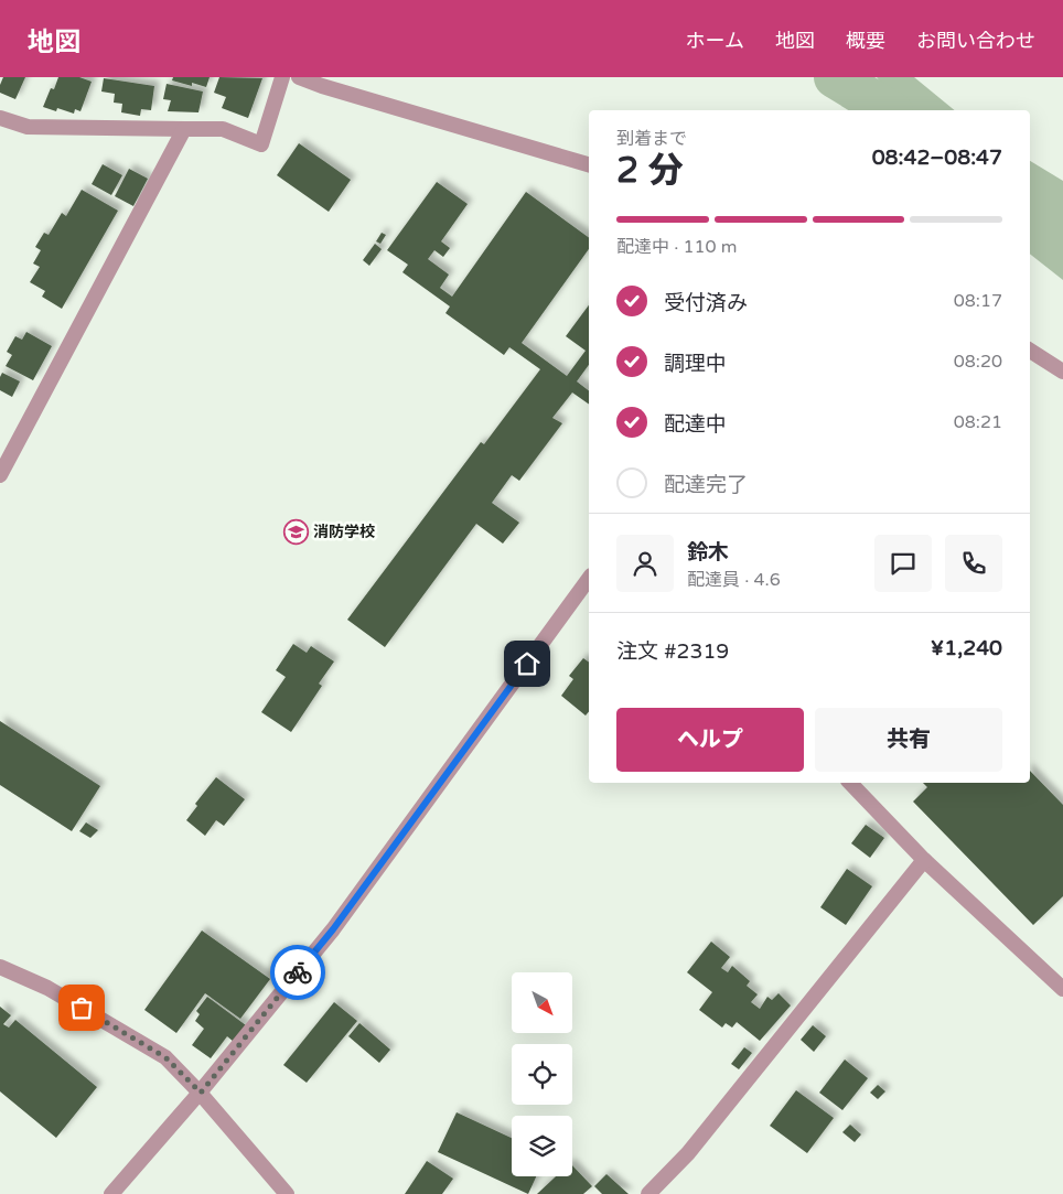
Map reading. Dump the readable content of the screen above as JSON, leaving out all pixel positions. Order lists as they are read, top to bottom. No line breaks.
{"places":{"school or university":["消防学校"]},"north":"bottom right","page":{"header":"地図","nav":["ホーム","地図","概要","お問い合わせ"],"heading":["2 分","到着まで","08:42–08:47"],"panel":["鈴木","配達員 · 4.6","注文 #2319","¥1,240"],"bar":"配達中 · 110 m","list":[["受付済み","08:17"],["調理中","08:20"],["配達中","08:21"],"配達完了"],"buttons":["ヘルプ","共有"]}}
